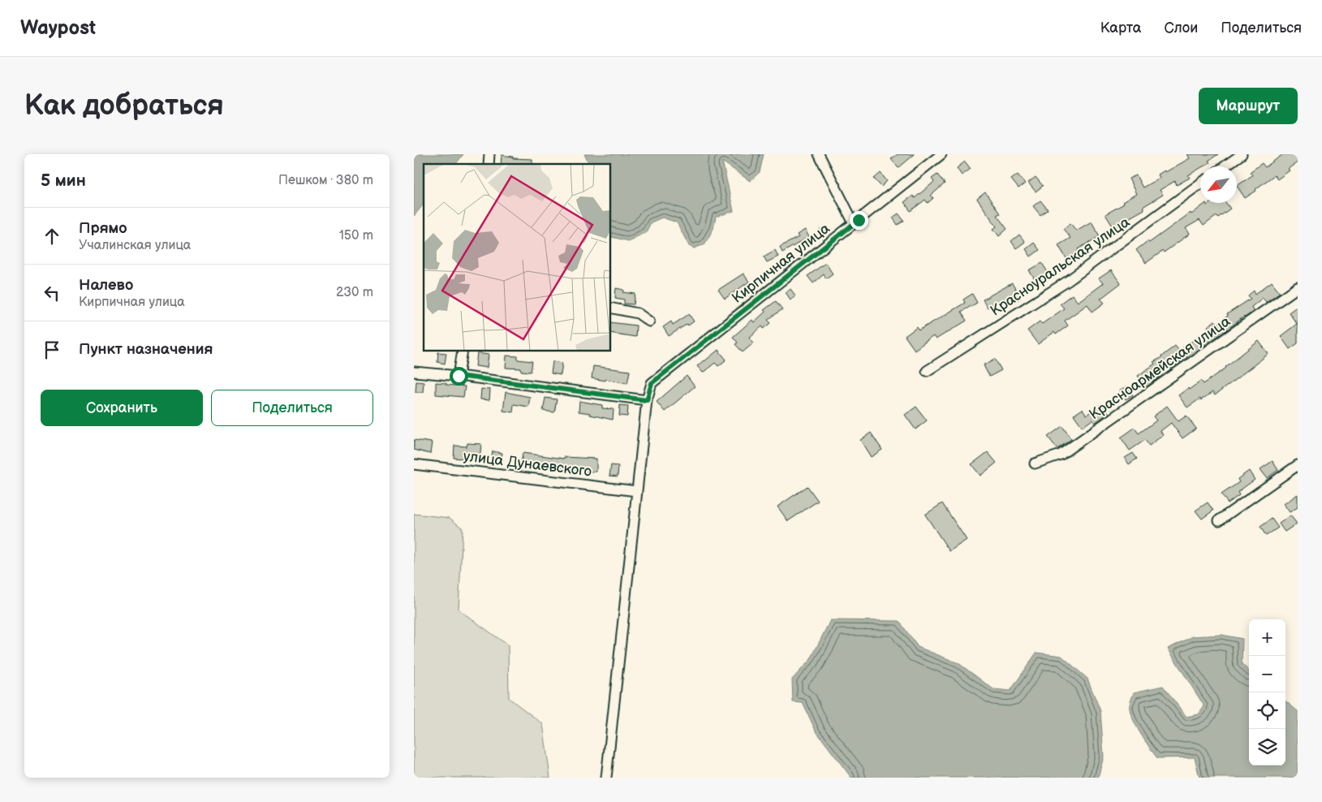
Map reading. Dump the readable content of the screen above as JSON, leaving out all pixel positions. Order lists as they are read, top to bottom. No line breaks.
{"streets":{"street":["Кирпичная улица","Красноуральская улица","Красноармейская улица","улица Дунаевского"]},"crossings":[["Кирпичная улица","улица Дунаевского"]],"north":"bottom left","page":{"header":"Waypost","nav":["Карта","Слои","Поделиться"],"buttons":["Маршрут",["Сохранить","Поделиться"]],"title":"Как добраться","heading":["5 мин","Пешком · 380 m"],"list":[["Прямо","Учалинская улица","150 m"],["Налево","Кирпичная улица","230 m"],"Пункт назначения"],"map_buttons":["+","−"]}}
